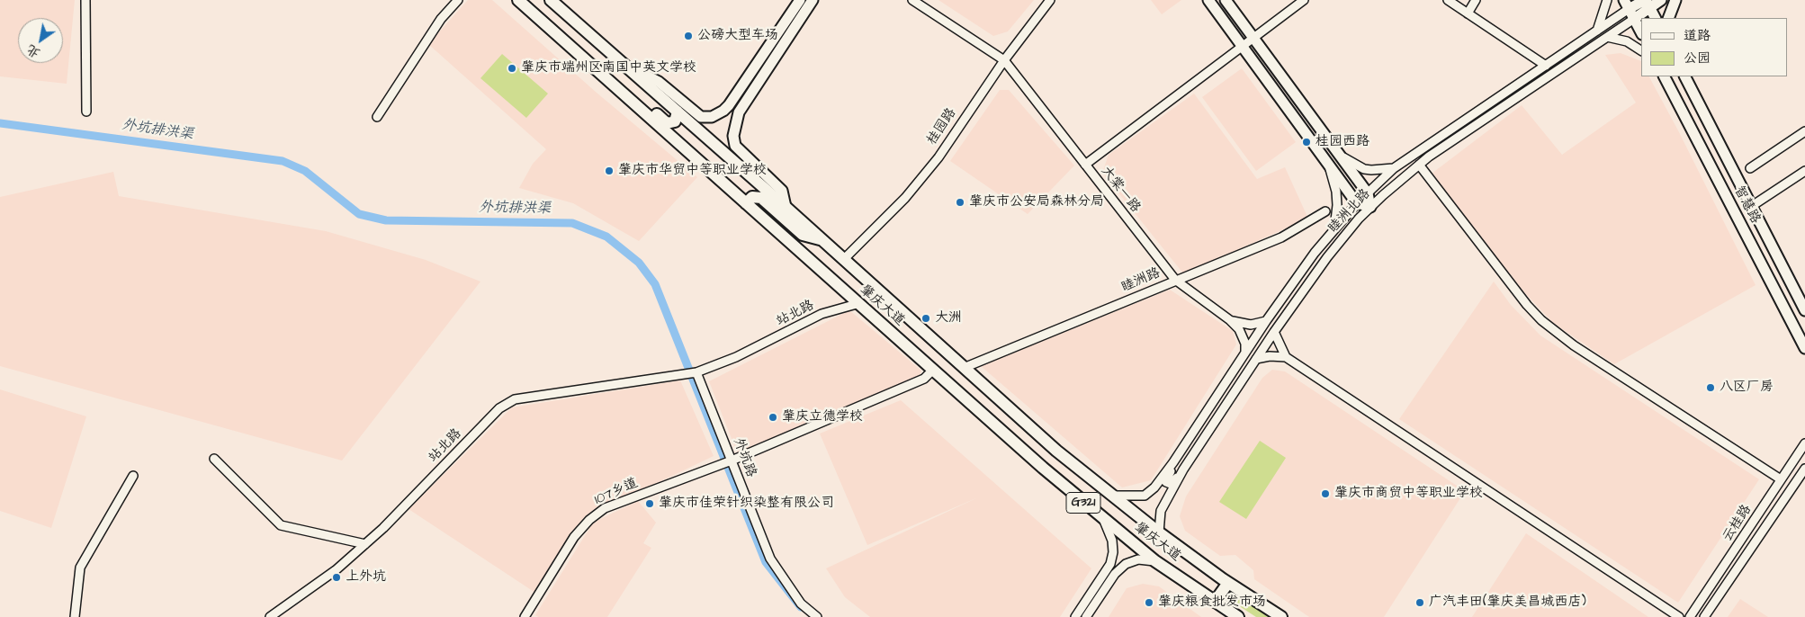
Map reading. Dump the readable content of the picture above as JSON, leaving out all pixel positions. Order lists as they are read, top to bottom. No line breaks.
{"streets":{"highway":["肇庆大道","G321"],"main road":["智慧路","睦洲北路"],"street":["桂园路","大棠一路","睦洲路","站北路","外坑路","107乡道","云桂路"]},"crossings":[["桂园路","大棠一路"],["桂园路","肇庆大道"],["大棠一路","睦洲路"],["睦洲北路","G321"],["睦洲路","肇庆大道"],["睦洲路","G321"],["肇庆大道","站北路"],["肇庆大道","107乡道"],["肇庆大道","G321"],["站北路","外坑路"],["外坑路","107乡道"]],"water":["外坑排洪渠"],"places":["公磅大型车场","肇庆市端州区南国中英文学校","桂园西路","肇庆市华贸中等职业学校","肇庆市公安局森林分局","大洲","八区厂房","肇庆立德学校","肇庆市商贸中等职业学校","肇庆市佳荣针织染整有限公司","上外坑","肇庆粮食批发市场","广汽丰田(肇庆美昌城西店)"],"legend":["道路","公园"],"north":"bottom left"}
